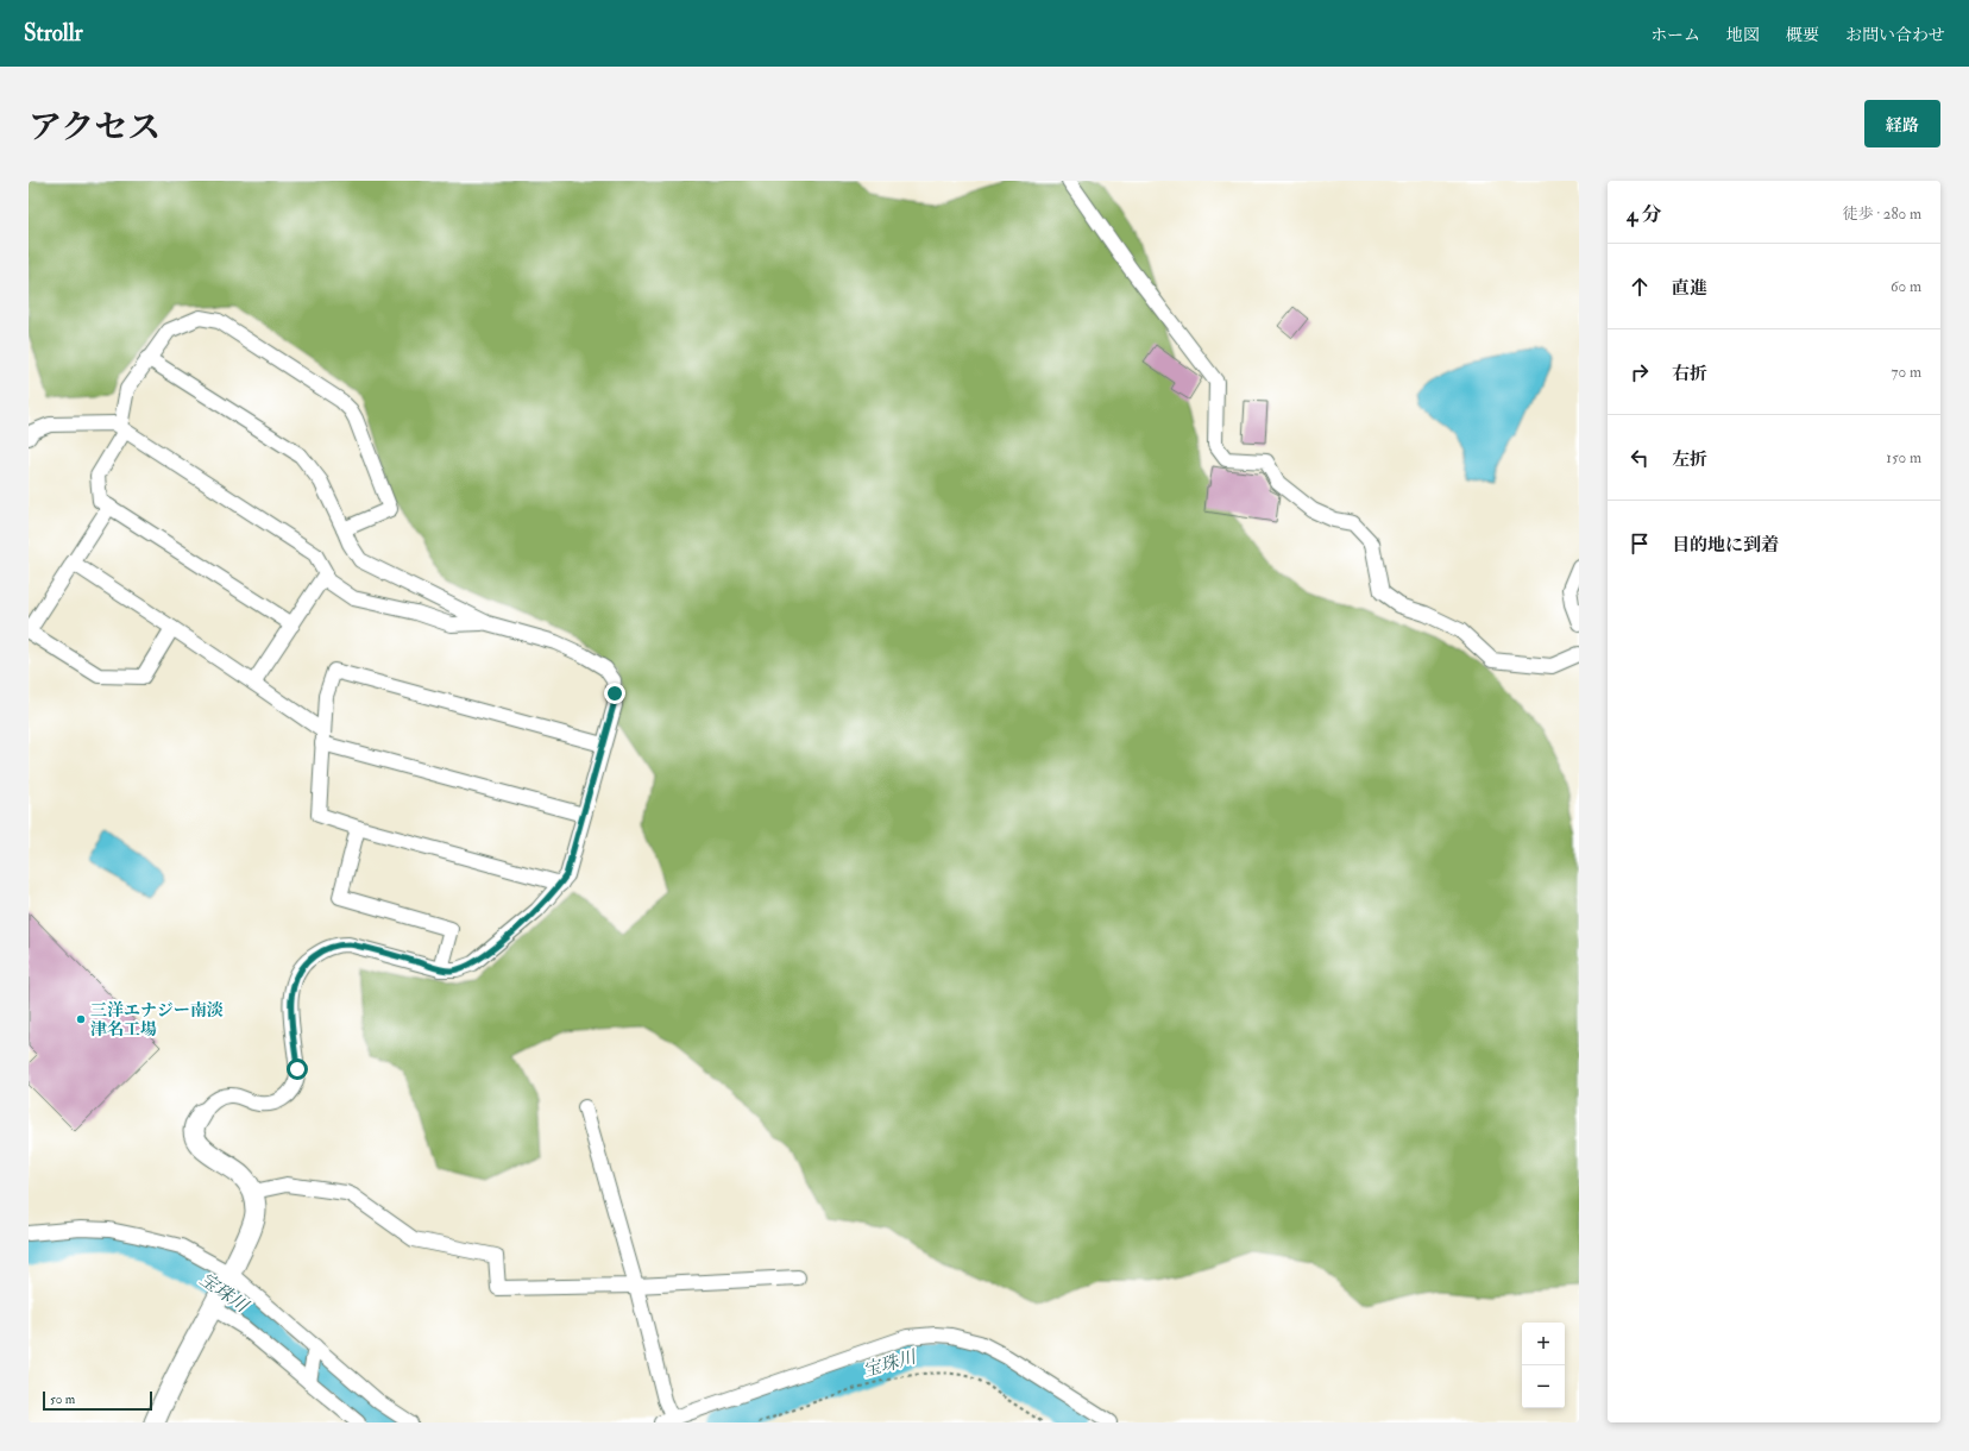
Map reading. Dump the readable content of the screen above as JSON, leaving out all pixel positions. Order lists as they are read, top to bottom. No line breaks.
{"water":["宝珠川"],"places":["三洋エナジー南淡 津名工場"],"scale_bar":"50 m","page":{"header":"Strollr","nav":["ホーム","地図","概要","お問い合わせ"],"title":"アクセス","buttons":"経路","heading":["4 分","徒歩 · 280 m"],"list":[["直進","60 m"],["右折","70 m"],["左折","150 m"],"目的地に到着"],"map_buttons":["+","−"],"scale":"50 m"}}
